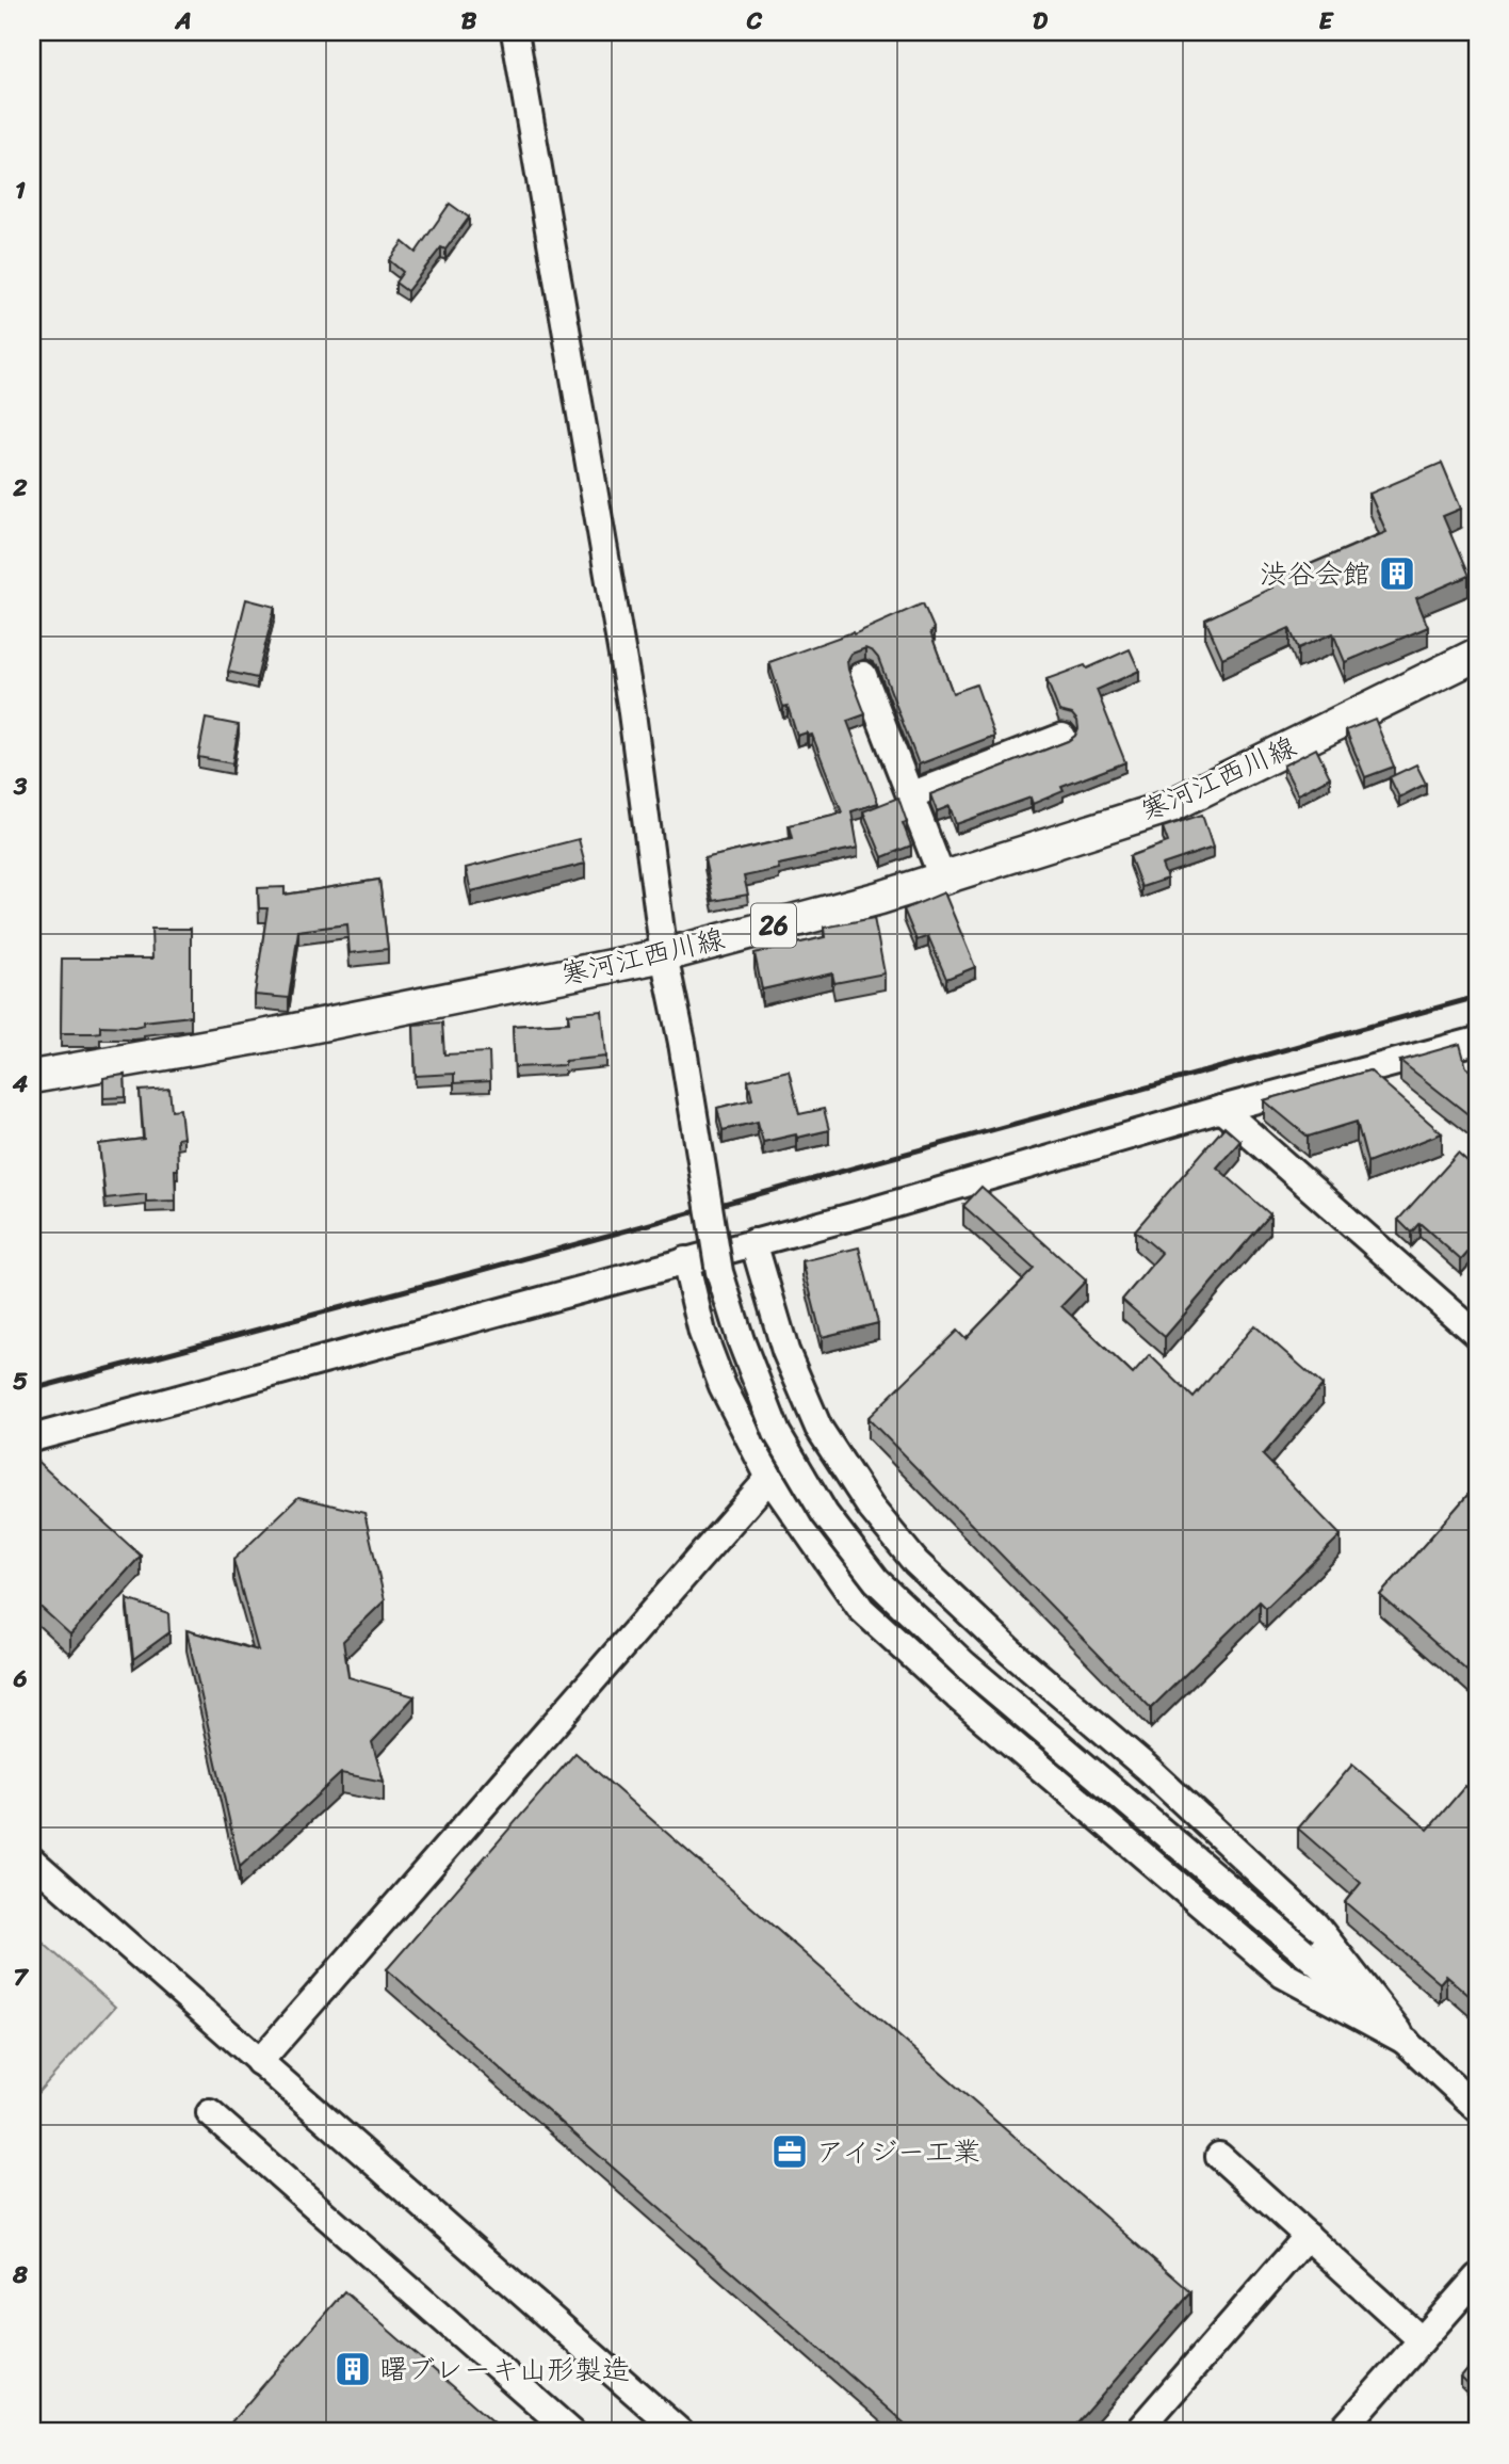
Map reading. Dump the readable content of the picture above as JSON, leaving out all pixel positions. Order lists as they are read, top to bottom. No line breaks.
{"streets":{"main road":["寒河江西川線","26"]},"places":{"building":["渋谷会館","曙ブレーキ山形製造"],"office":["アイジー工業"]},"grid":{"columns":["A","B","C","D","E"],"rows":["1","2","3","4","5","6","7","8"]}}
